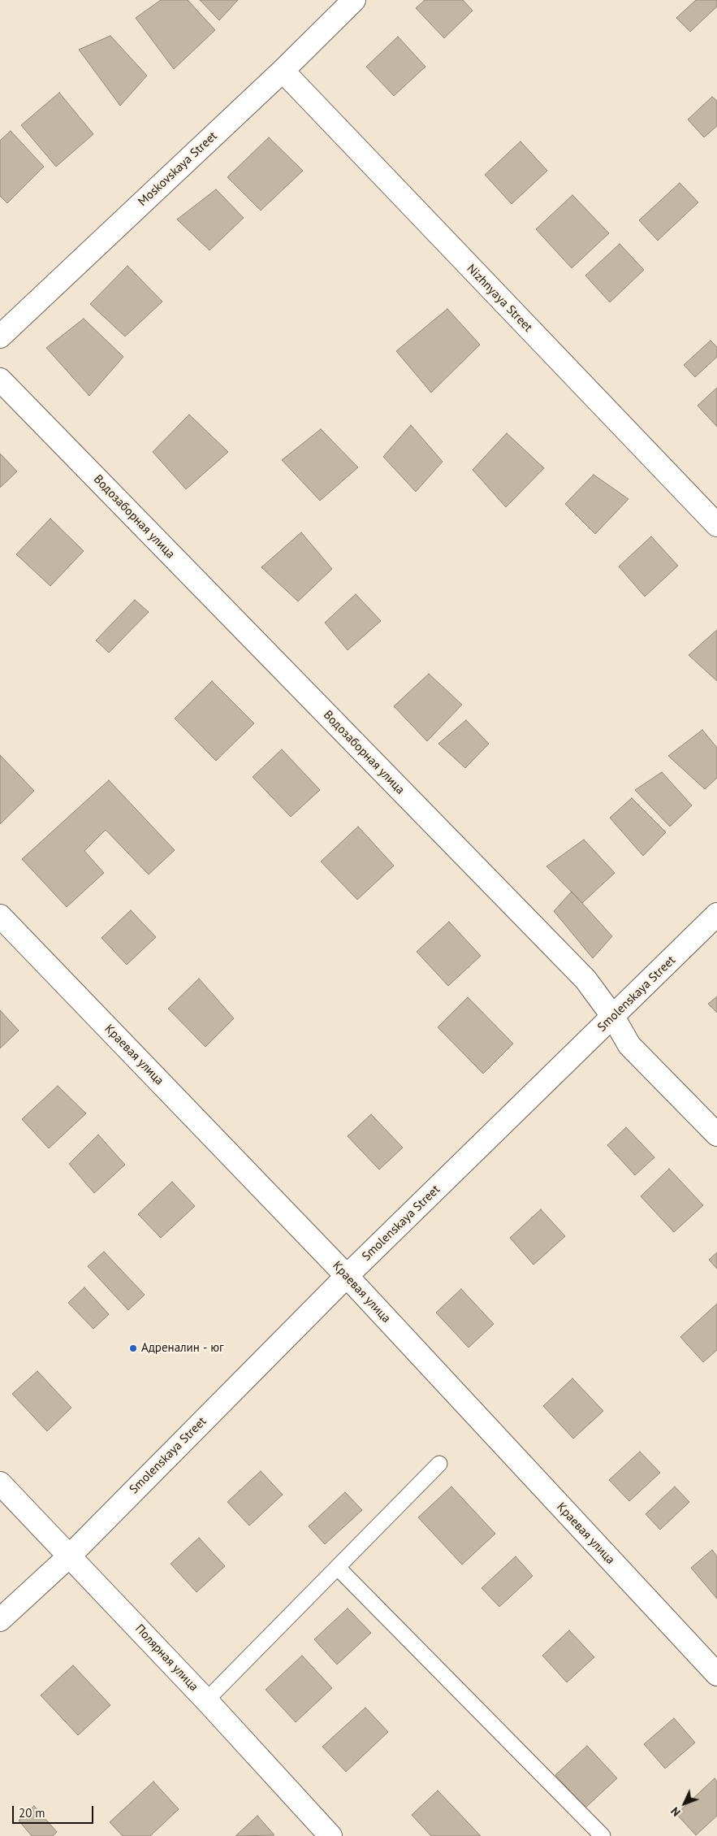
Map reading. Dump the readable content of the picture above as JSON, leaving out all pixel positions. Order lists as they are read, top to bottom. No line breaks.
{"streets":{"street":["Moskovskaya Street","Nizhnyaya Street","Водозаборная улица","Smolenskaya Street","Краевая улица","Полярная улица"]},"crossings":[["Moskovskaya Street","Nizhnyaya Street"],["Водозаборная улица","Smolenskaya Street"],["Smolenskaya Street","Краевая улица"],["Smolenskaya Street","Полярная улица"]],"places":["Адреналин - юг"],"scale_bar":"20 m","north":"bottom left"}
